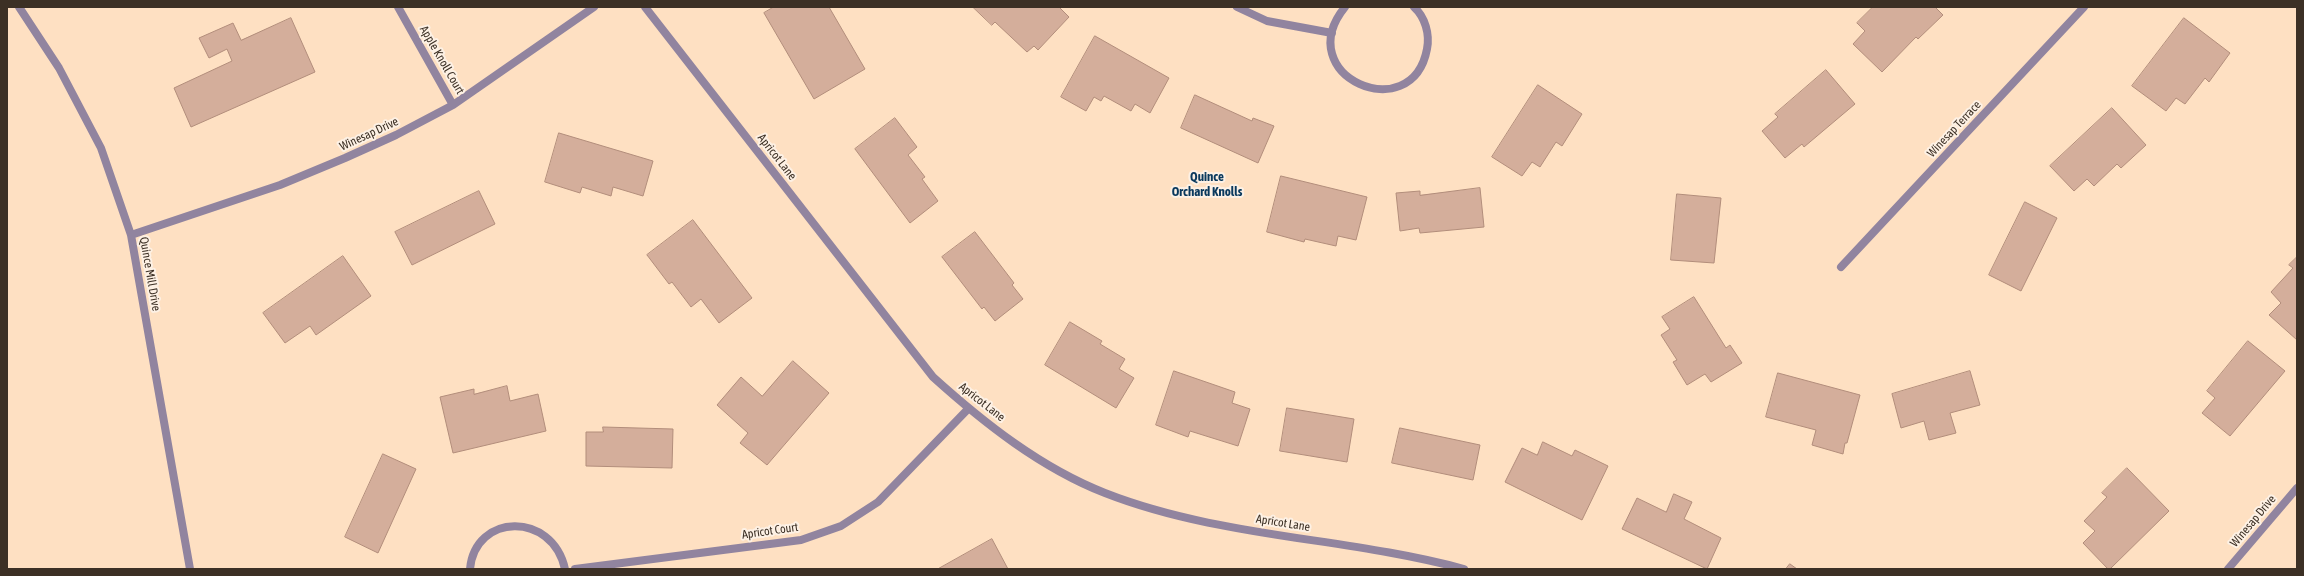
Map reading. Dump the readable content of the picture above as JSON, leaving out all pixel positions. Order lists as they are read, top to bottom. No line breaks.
{"streets":{"street":["Apple Knoll Court","Winesap Terrace","Winesap Drive","Apricot Lane","Quince Mill Drive","Apricot Court"]},"crossings":[["Apple Knoll Court","Winesap Drive"],["Winesap Drive","Quince Mill Drive"],["Apricot Lane","Apricot Court"]],"districts":["Quince Orchard Knolls"]}
